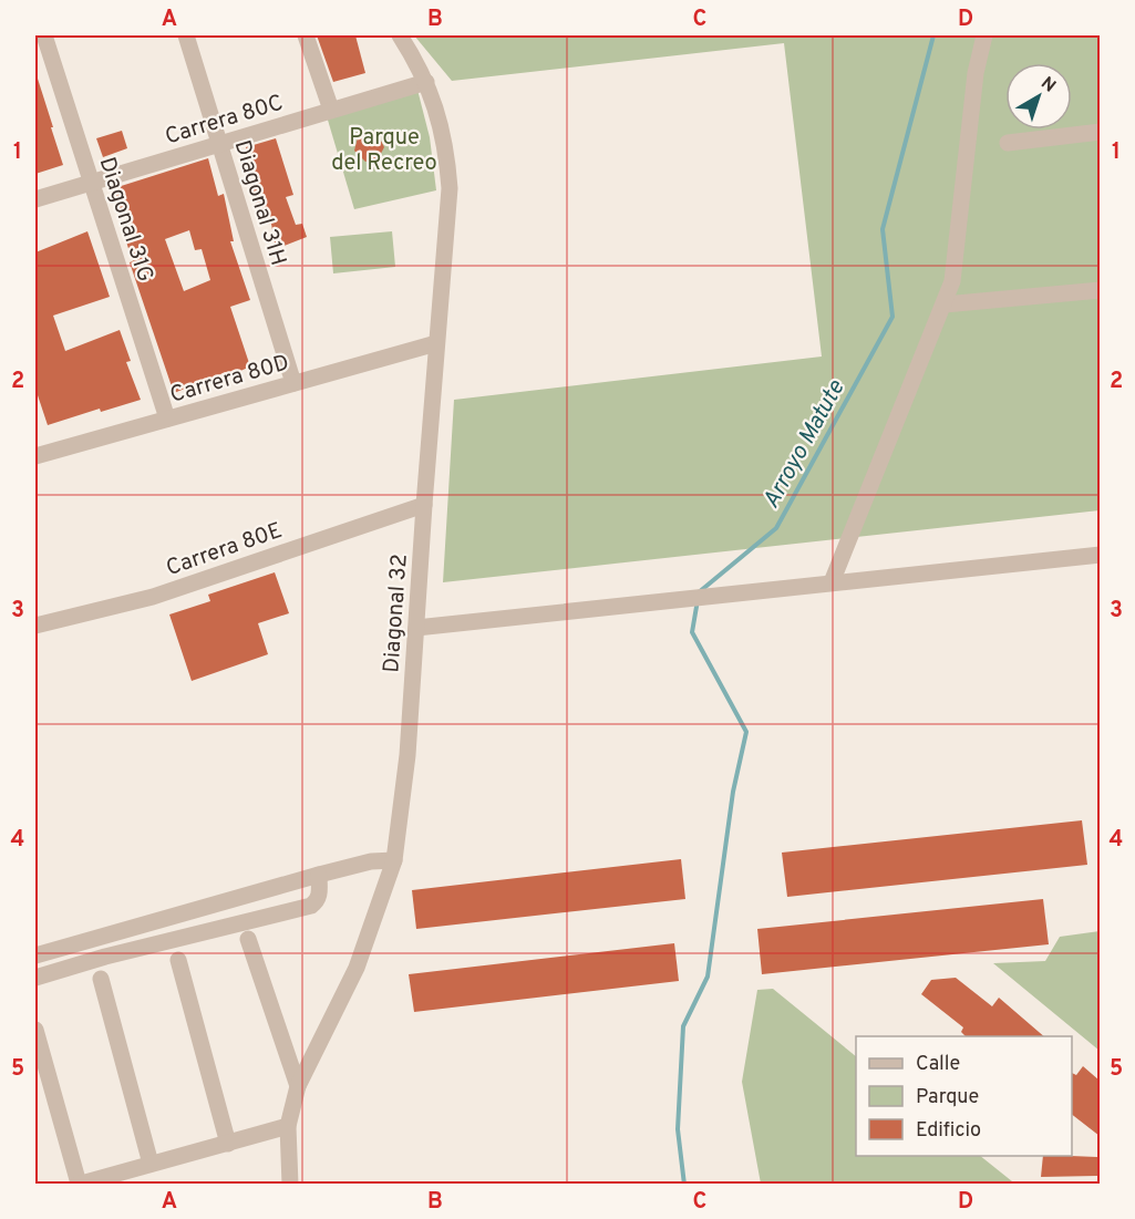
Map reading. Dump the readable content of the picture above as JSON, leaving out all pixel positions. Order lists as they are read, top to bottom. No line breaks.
{"streets":{"street":["Carrera 80C","Diagonal 31H","Diagonal 31G","Carrera 80D","Carrera 80E","Diagonal 32"]},"crossings":[["Carrera 80C","Diagonal 31H"],["Carrera 80C","Diagonal 31G"],["Carrera 80C","Diagonal 32"],["Diagonal 31H","Carrera 80D"],["Diagonal 31G","Carrera 80D"],["Carrera 80D","Diagonal 32"],["Carrera 80E","Diagonal 32"]],"water":["Arroyo Matute"],"parks":["Parque del Recreo"],"legend":["Calle","Parque","Edificio"],"north":"top right","grid":{"columns":["A","B","C","D"],"rows":["1","2","3","4","5"]}}
